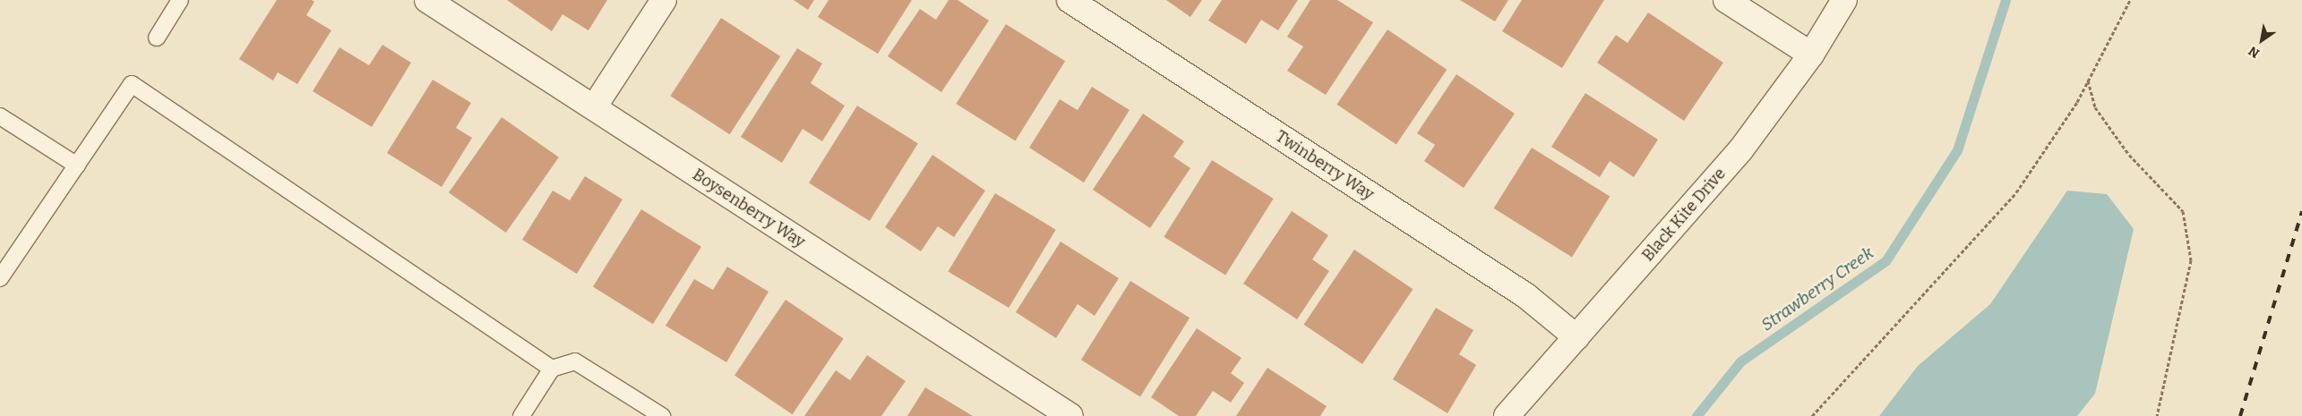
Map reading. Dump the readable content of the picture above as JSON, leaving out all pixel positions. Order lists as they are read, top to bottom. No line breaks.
{"streets":{"street":["Twinberry Way","Boysenberry Way","Black Kite Drive"]},"crossings":[["Twinberry Way","Black Kite Drive"]],"water":["Strawberry Creek"],"north":"bottom left"}
